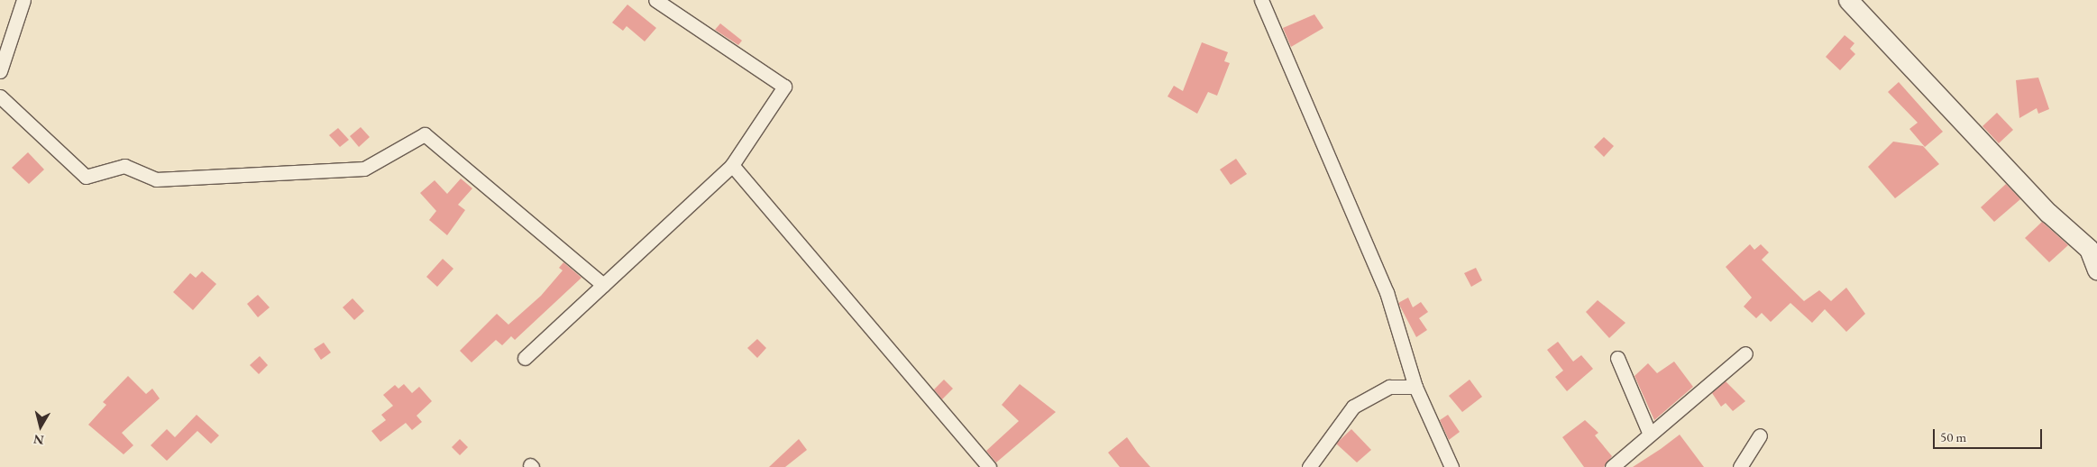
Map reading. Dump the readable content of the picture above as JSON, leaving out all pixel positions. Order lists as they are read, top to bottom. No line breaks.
{"scale_bar":"50 m","north":"bottom"}
